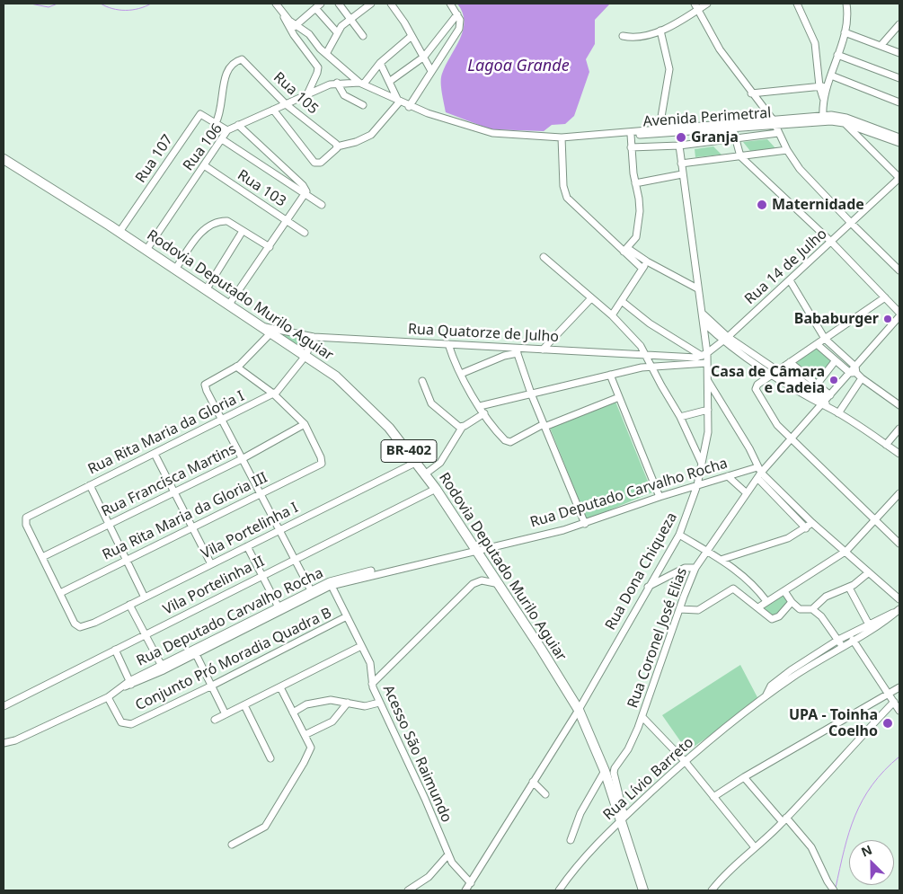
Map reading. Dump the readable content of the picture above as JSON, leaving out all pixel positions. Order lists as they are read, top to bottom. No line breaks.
{"streets":{"highway":["Rodovia Deputado Murilo Aguiar","BR-402"],"street":["Rua 105","Avenida Perimetral","Rua 106","Rua 107","Rua 103","Rua 14 de Julho","Rua Quatorze de Julho","Rua Rita Maria da Gloria I","Rua Francisca Martins","Rua Deputado Carvalho Rocha","Rua Rita Maria da Gloria III","Vila Portelinha I","Rua Dona Chiqueza","Vila Portelinha II","Rua Coronel José Elias","Conjunto Pró Moradia Quadra B","Acesso São Raimundo","Rua Lívio Barreto"]},"crossings":[["Rua 105","Rua 106"],["Rua 105","Rua 107"],["Rua 106","Rua 107"],["Rua 106","Rua 103"],["Rua 106","Rodovia Deputado Murilo Aguiar"],["Rua 107","Rodovia Deputado Murilo Aguiar"],["Rua 14 de Julho","Rua Quatorze de Julho"],["Rua 14 de Julho","Rua Dona Chiqueza"],["Rodovia Deputado Murilo Aguiar","Rua Quatorze de Julho"],["Rodovia Deputado Murilo Aguiar","Rua Rita Maria da Gloria I"],["Rodovia Deputado Murilo Aguiar","Rua Deputado Carvalho Rocha"],["Rodovia Deputado Murilo Aguiar","Vila Portelinha I"],["Rodovia Deputado Murilo Aguiar","Rua Dona Chiqueza"],["Rodovia Deputado Murilo Aguiar","Vila Portelinha II"],["Rodovia Deputado Murilo Aguiar","Rua Coronel José Elias"],["Rodovia Deputado Murilo Aguiar","Rua Lívio Barreto"],["Rua Quatorze de Julho","Rua Rita Maria da Gloria I"],["Rua Quatorze de Julho","Rua Dona Chiqueza"],["Rua Rita Maria da Gloria I","Rua Francisca Martins"],["Rua Francisca Martins","Rua Rita Maria da Gloria III"],["Rua Deputado Carvalho Rocha","Rua Dona Chiqueza"],["Rua Deputado Carvalho Rocha","Rua Coronel José Elias"],["Rua Deputado Carvalho Rocha","Conjunto Pró Moradia Quadra B"],["Rua Deputado Carvalho Rocha","Acesso São Raimundo"],["Rua Rita Maria da Gloria III","Vila Portelinha I"],["Rua Dona Chiqueza","Acesso São Raimundo"],["Rua Coronel José Elias","Rua Lívio Barreto"],["Conjunto Pró Moradia Quadra B","Acesso São Raimundo"]],"water":["Lagoa Grande"],"places":["Granja","Maternidade","Bababurger","Casa de Câmara e Cadeia","UPA - Toinha Coelho"],"north":"top left"}
